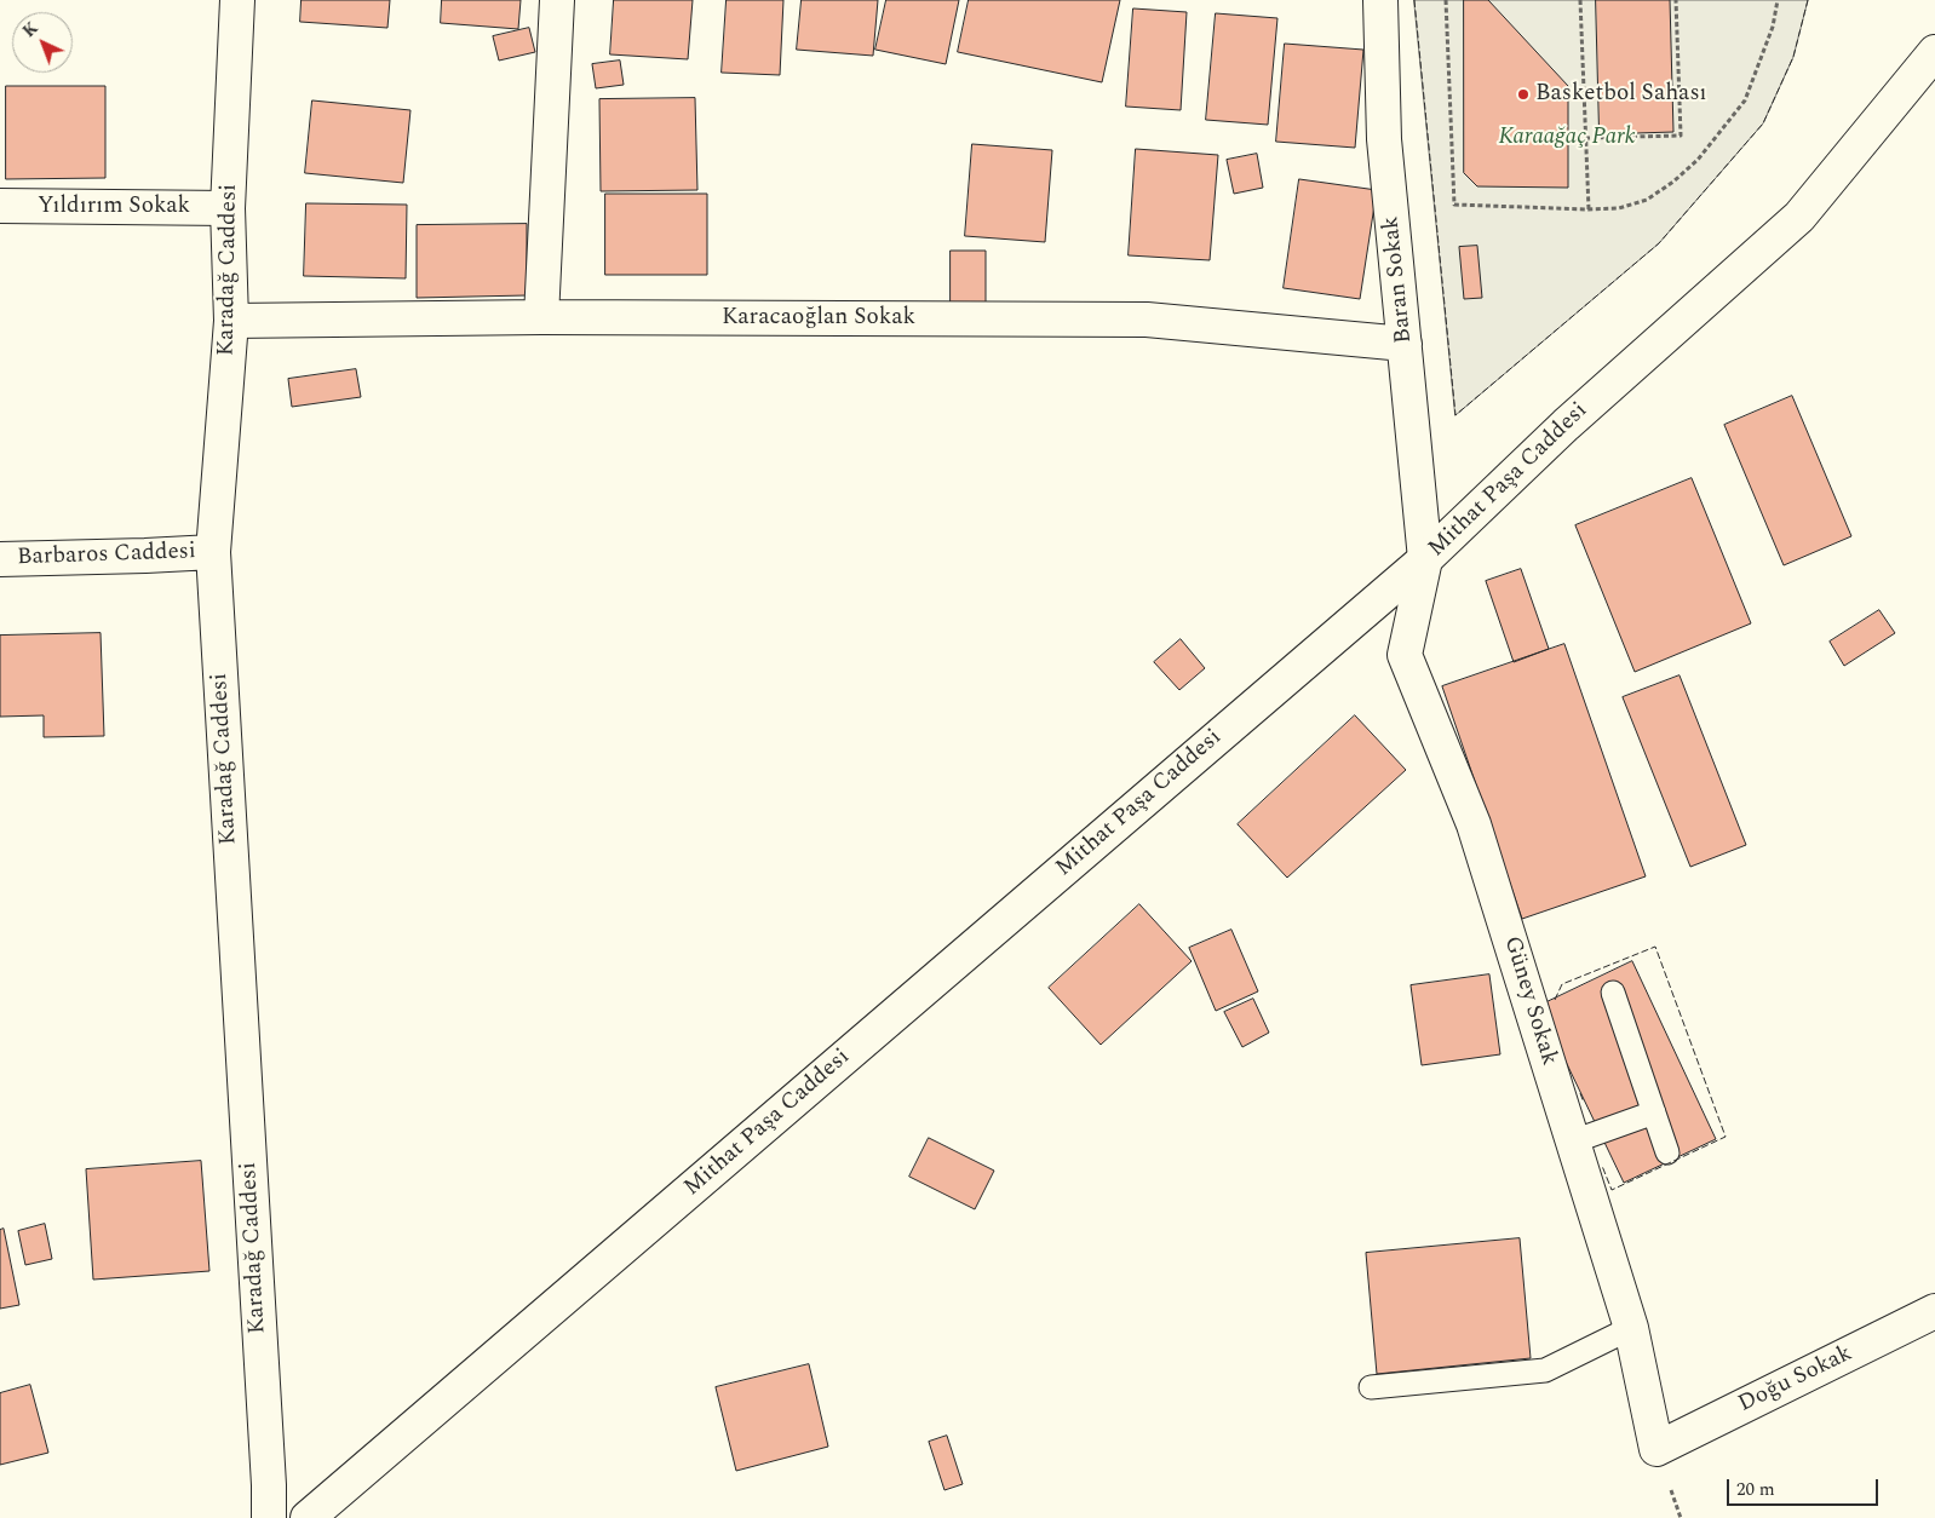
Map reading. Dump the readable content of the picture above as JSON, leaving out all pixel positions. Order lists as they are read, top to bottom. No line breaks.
{"streets":{"street":["Yıldırım Sokak","Karadağ Caddesi","Baran Sokak","Karacaoğlan Sokak","Mithat Paşa Caddesi","Barbaros Caddesi","Güney Sokak","Doğu Sokak"]},"crossings":[["Yıldırım Sokak","Karadağ Caddesi"],["Karadağ Caddesi","Karacaoğlan Sokak"],["Karadağ Caddesi","Barbaros Caddesi"],["Baran Sokak","Karacaoğlan Sokak"],["Baran Sokak","Mithat Paşa Caddesi"],["Baran Sokak","Güney Sokak"],["Mithat Paşa Caddesi","Güney Sokak"],["Güney Sokak","Doğu Sokak"]],"parks":["Karaağaç Park"],"places":["Basketbol Sahası"],"scale_bar":"20 m","north":"top left"}
